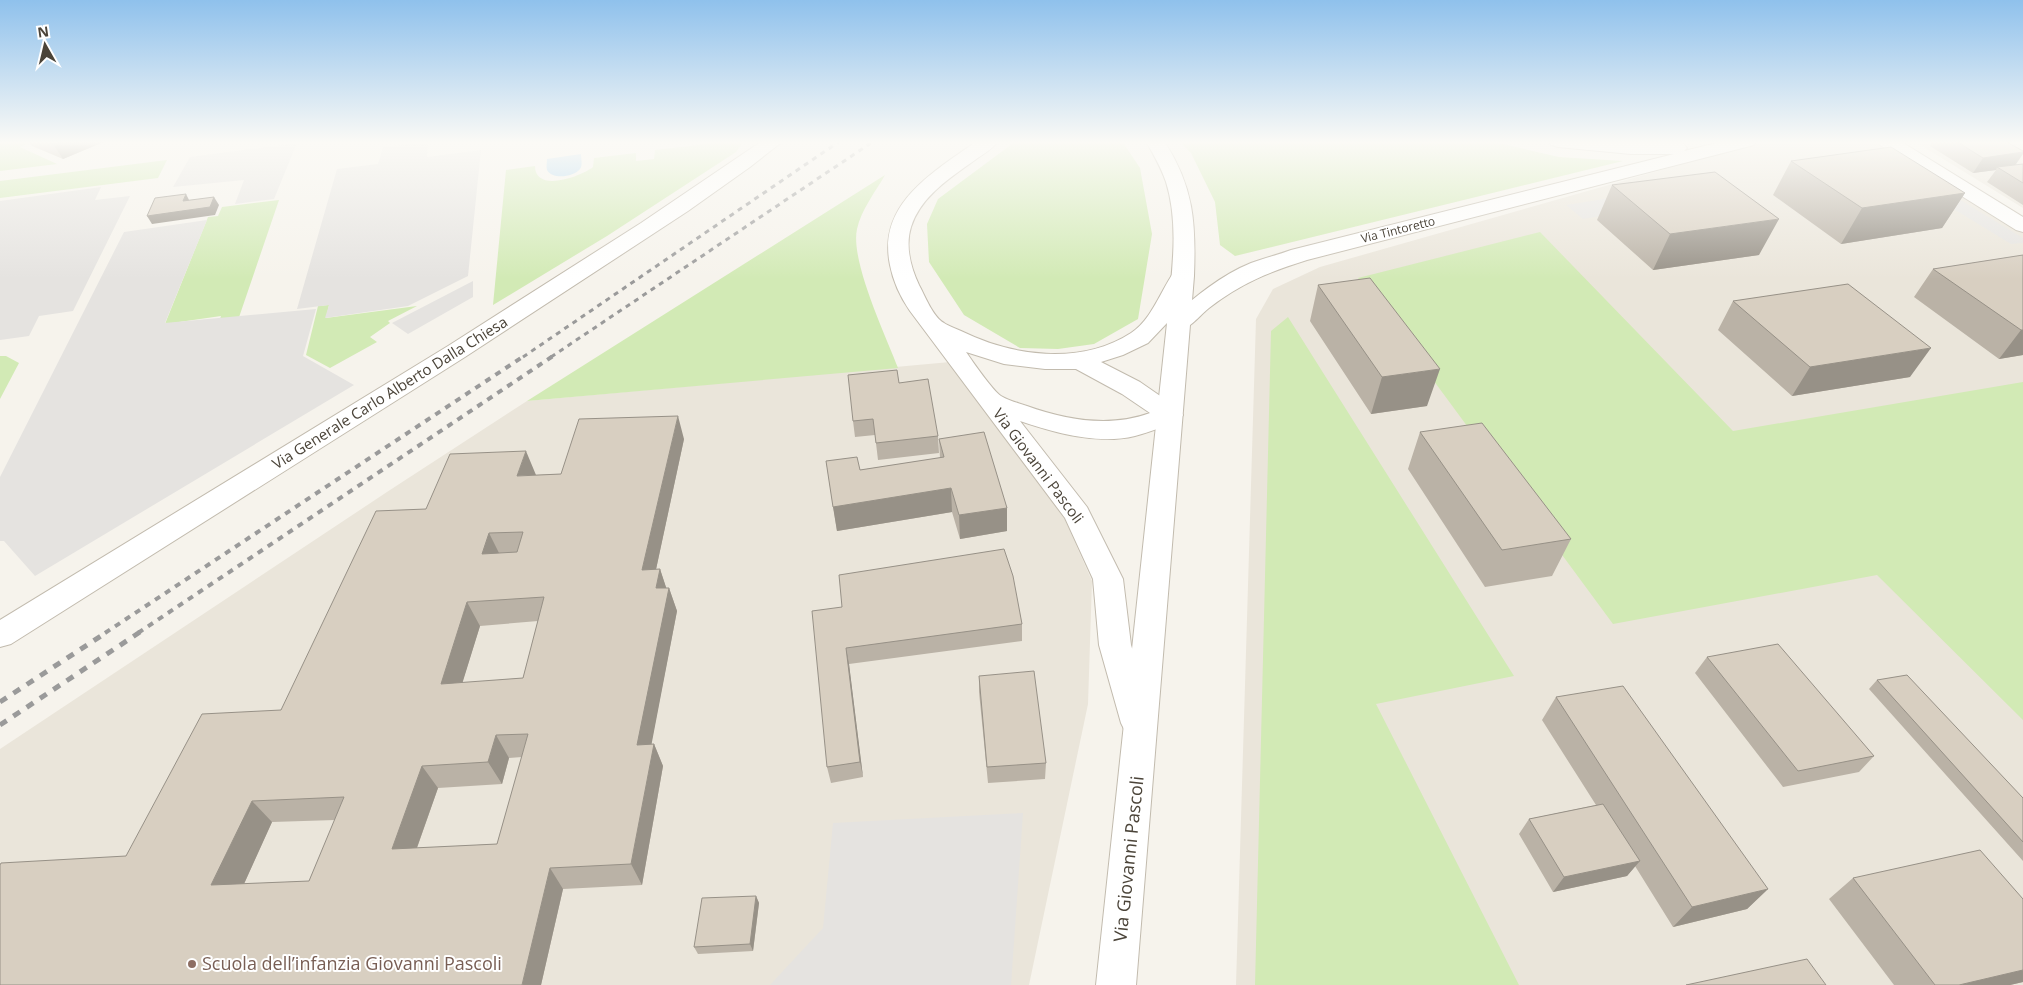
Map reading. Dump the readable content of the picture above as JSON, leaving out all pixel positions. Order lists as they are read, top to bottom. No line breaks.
{"streets":{"street":["Via Tintoretto","Via Generale Carlo Alberto Dalla Chiesa","Via Giovanni Pascoli"]},"crossings":[["Via Tintoretto","Via Giovanni Pascoli"]],"places":["Scuola dell’infanzia Giovanni Pascoli"],"north":"top"}
